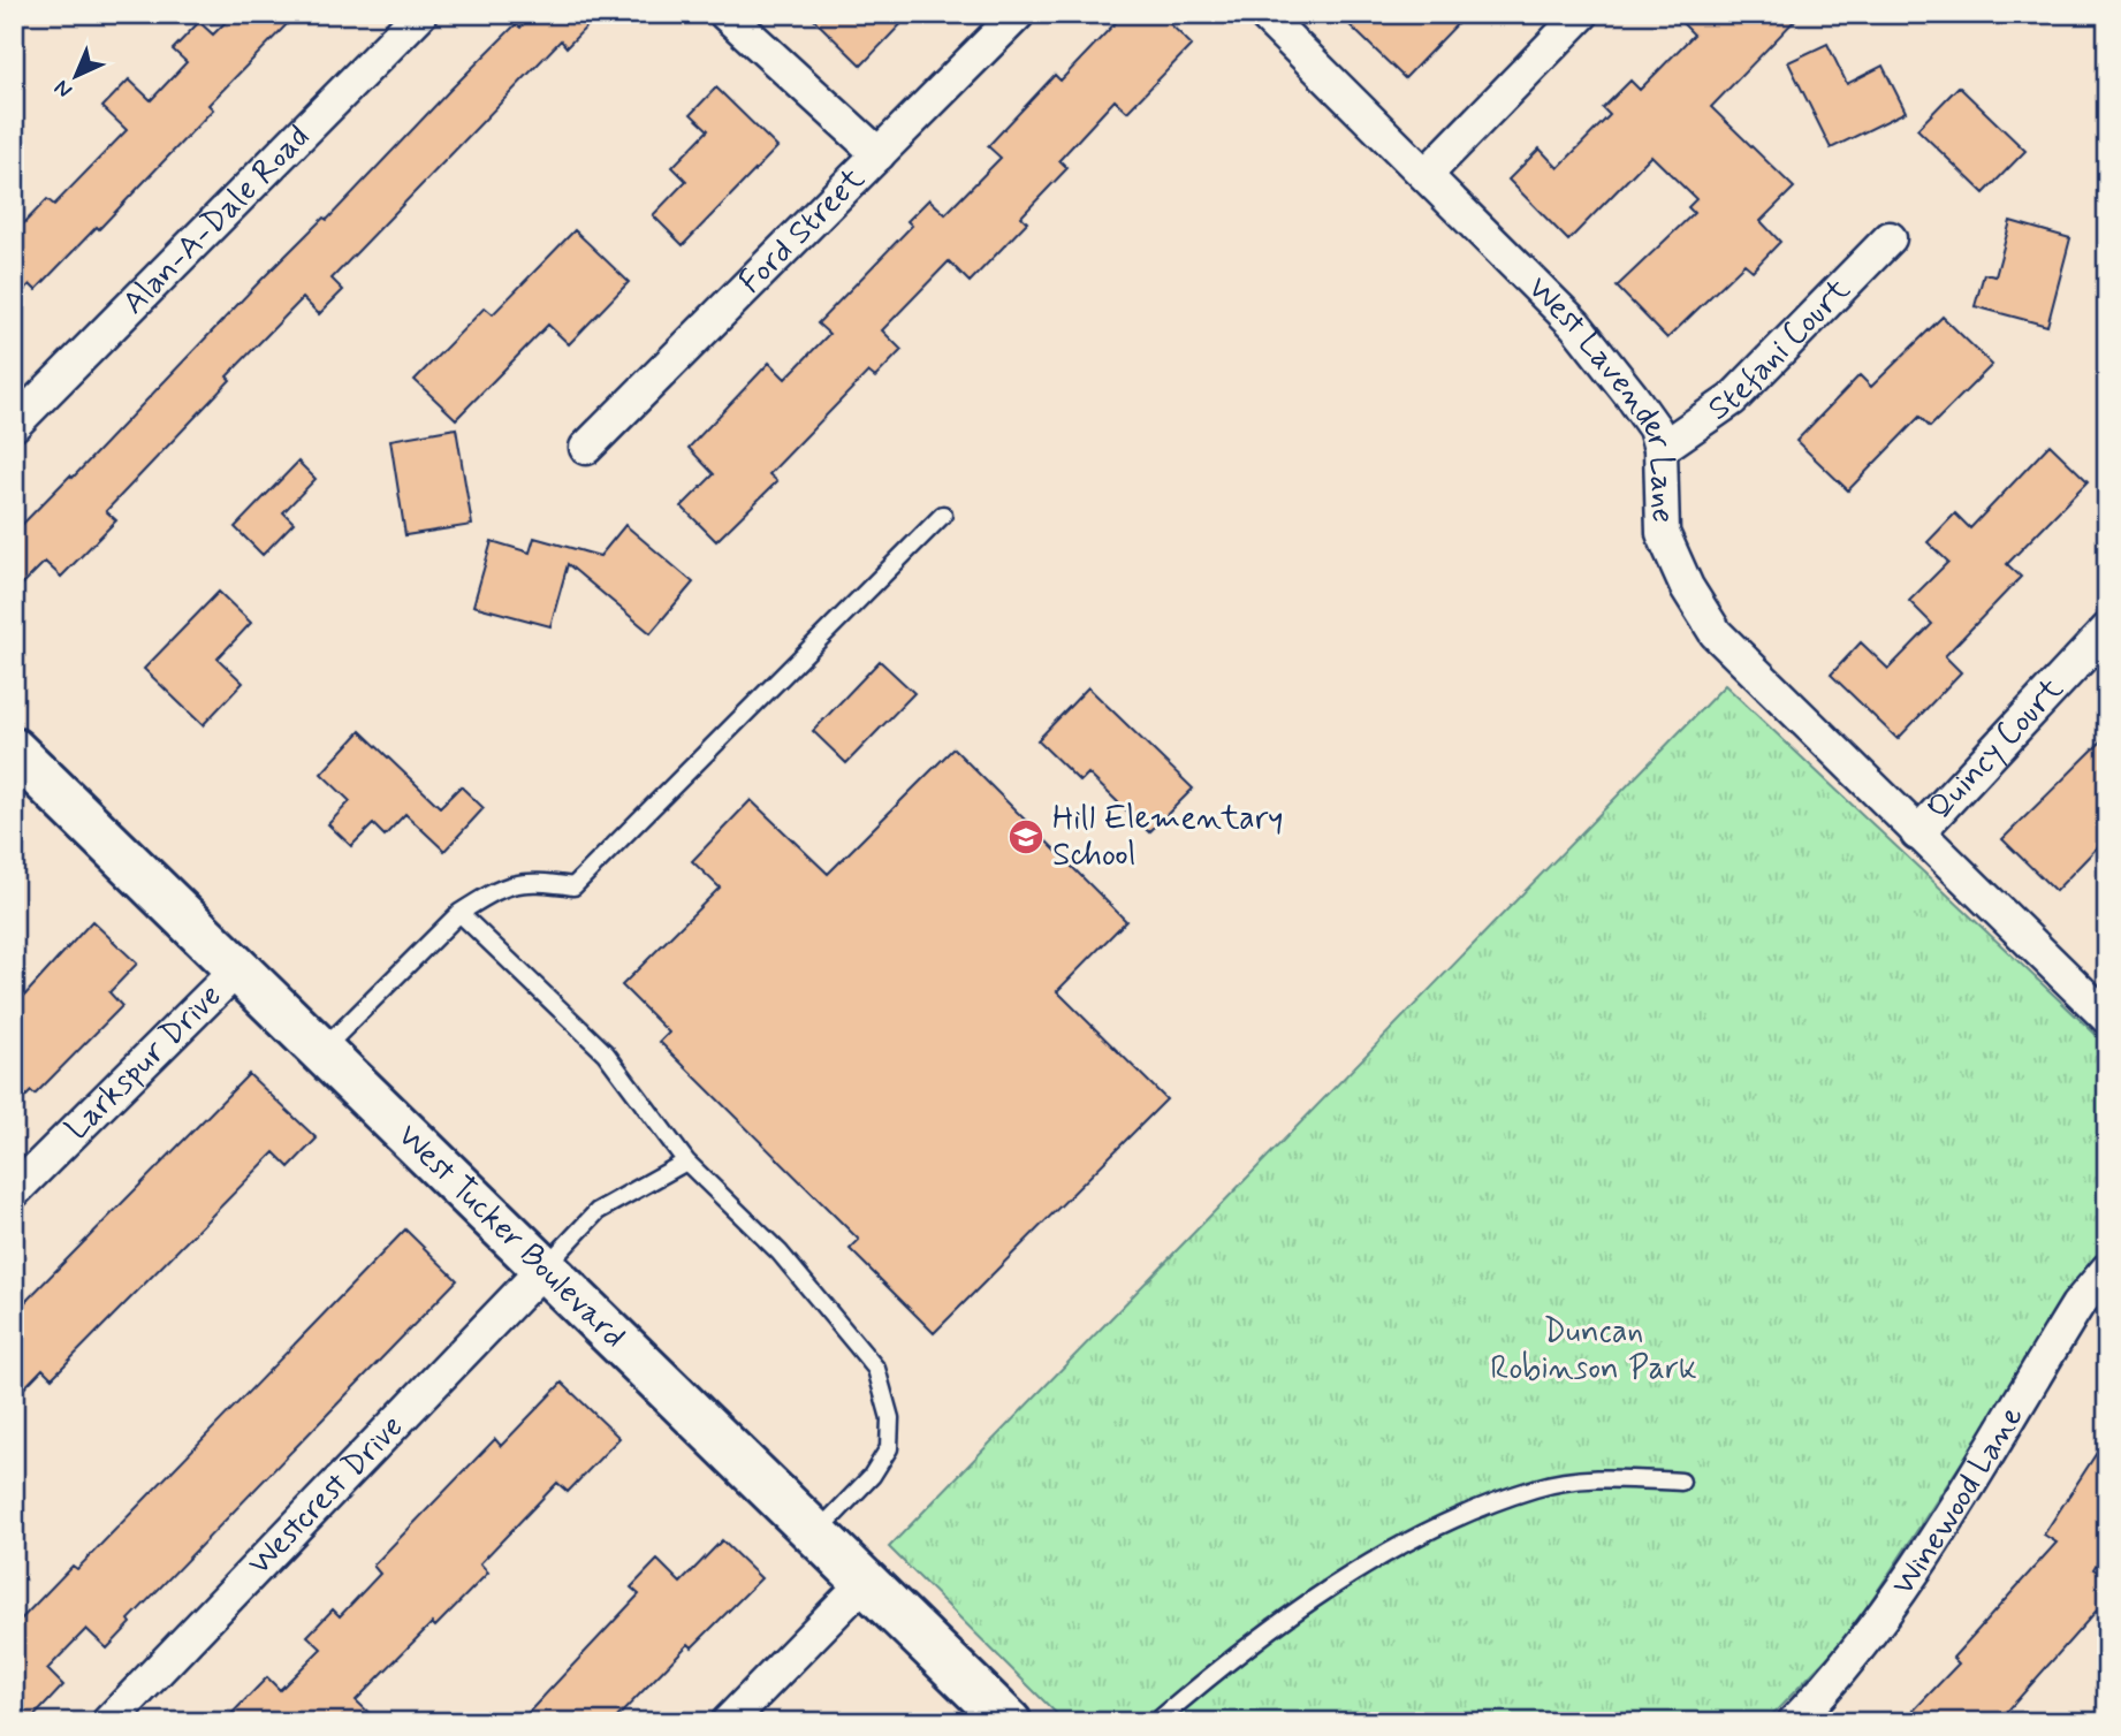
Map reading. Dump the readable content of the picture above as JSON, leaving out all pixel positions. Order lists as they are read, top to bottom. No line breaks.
{"streets":{"street":["Alan-A-Dale Road","Ford Street","Stefani Court","West Lavender Lane","Quincy Court","Larkspur Drive","West Tucker Boulevard","Westcrest Drive","Winewood Lane"]},"crossings":[["Stefani Court","West Lavender Lane"],["West Lavender Lane","Quincy Court"],["Larkspur Drive","West Tucker Boulevard"],["West Tucker Boulevard","Westcrest Drive"]],"parks":["Duncan Robinson Park"],"places":{"school or university":["Hill Elementary School"]},"north":"bottom left"}
